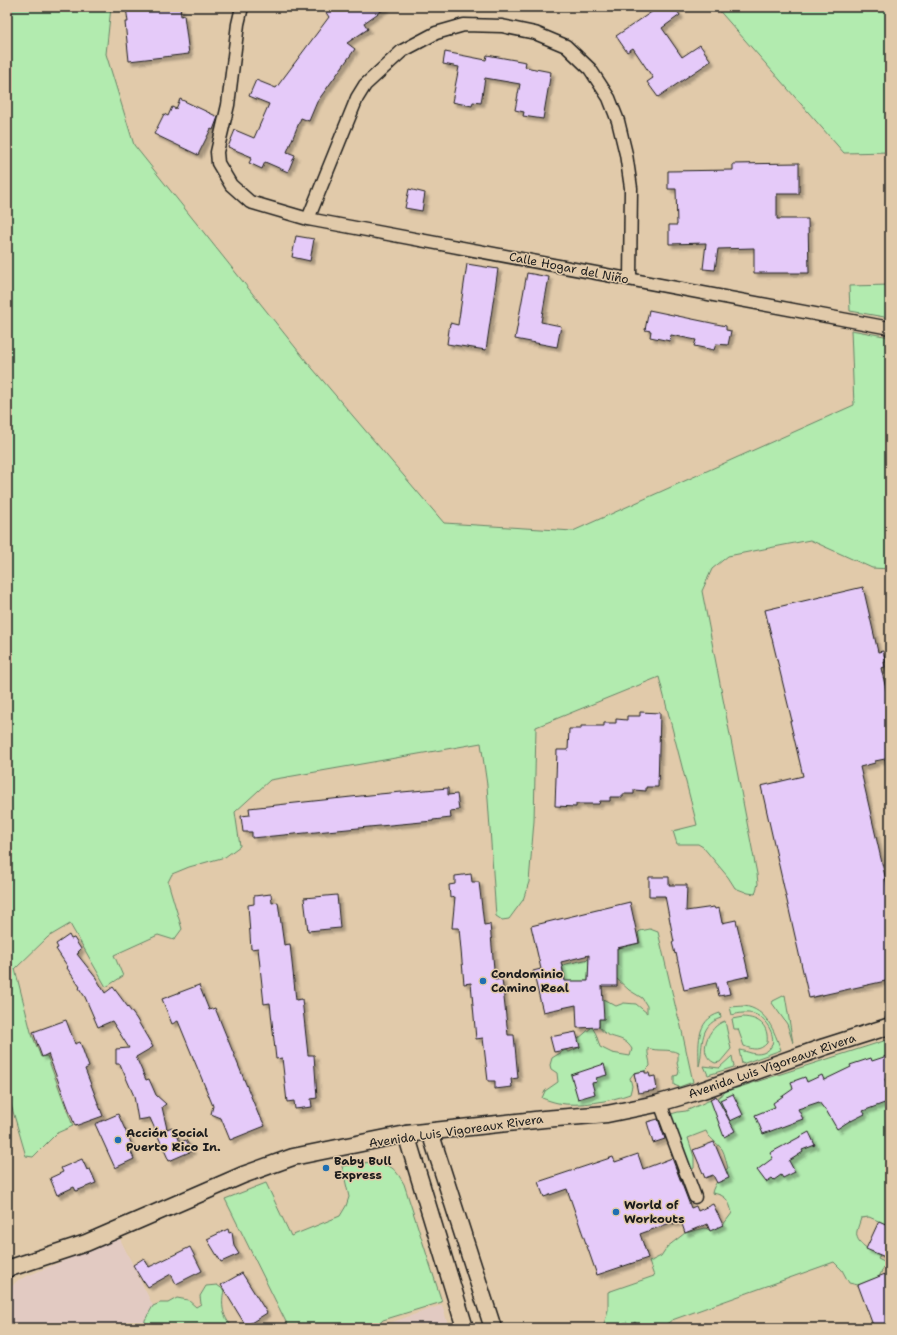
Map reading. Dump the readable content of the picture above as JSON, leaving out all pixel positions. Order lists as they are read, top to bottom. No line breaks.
{"streets":{"main road":["Avenida Luis Vigoreaux Rivera"],"street":["Calle Hogar del Niño"]},"places":["Condominio Camino Real","Acción Social Puerto Rico In.","Baby Bull Express","World of Workouts"]}
